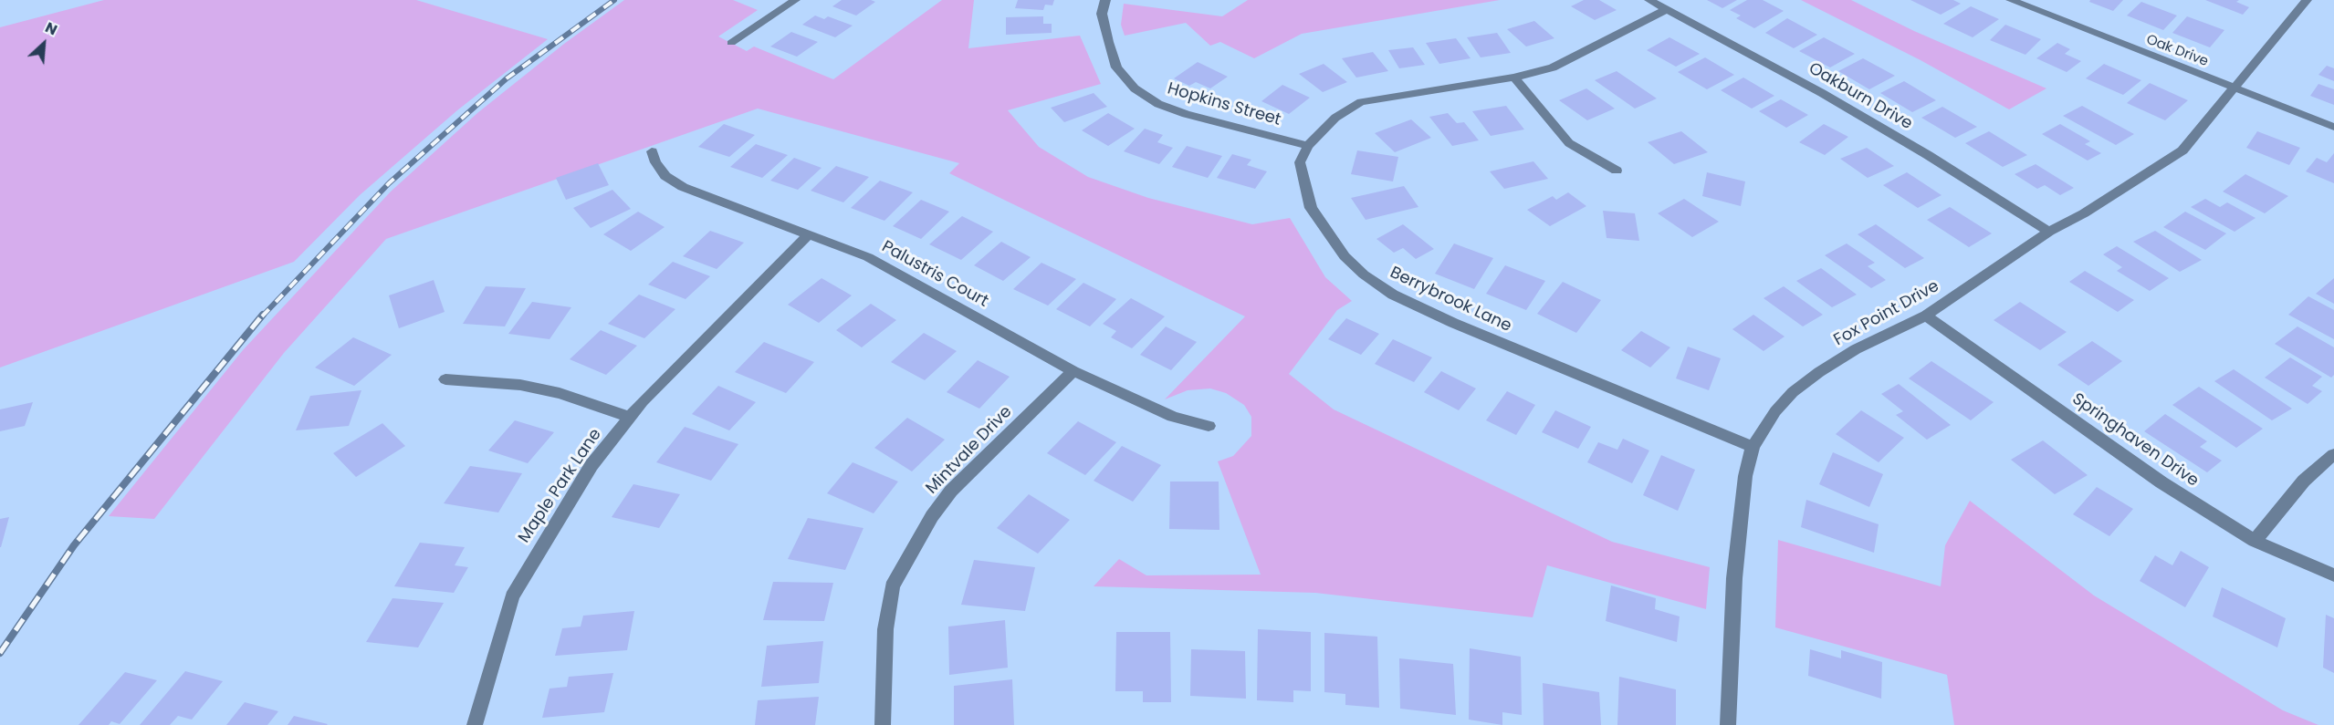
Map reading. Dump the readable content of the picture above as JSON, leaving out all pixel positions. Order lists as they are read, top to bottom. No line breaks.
{"streets":{"street":["Oak Drive","Oakburn Drive","Hopkins Street","Palustris Court","Berrybrook Lane","Fox Point Drive","Springhaven Drive","Mintvale Drive","Maple Park Lane"]},"crossings":[["Oak Drive","Fox Point Drive"],["Oakburn Drive","Fox Point Drive"],["Hopkins Street","Berrybrook Lane"],["Palustris Court","Mintvale Drive"],["Palustris Court","Maple Park Lane"],["Berrybrook Lane","Fox Point Drive"],["Fox Point Drive","Springhaven Drive"]],"north":"top right"}
